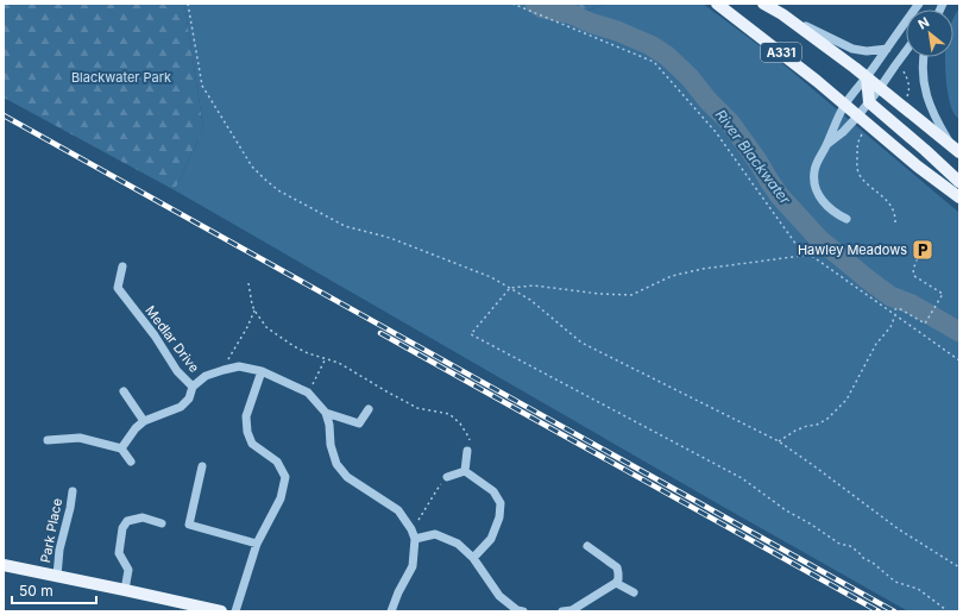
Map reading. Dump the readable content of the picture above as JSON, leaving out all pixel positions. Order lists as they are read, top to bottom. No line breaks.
{"streets":{"main road":["A331"],"street":["Medlar Drive","Park Place"]},"water":["River Blackwater"],"parks":["Blackwater Park"],"places":{"parking":["Hawley Meadows"]},"scale_bar":"50 m","north":"top left"}
